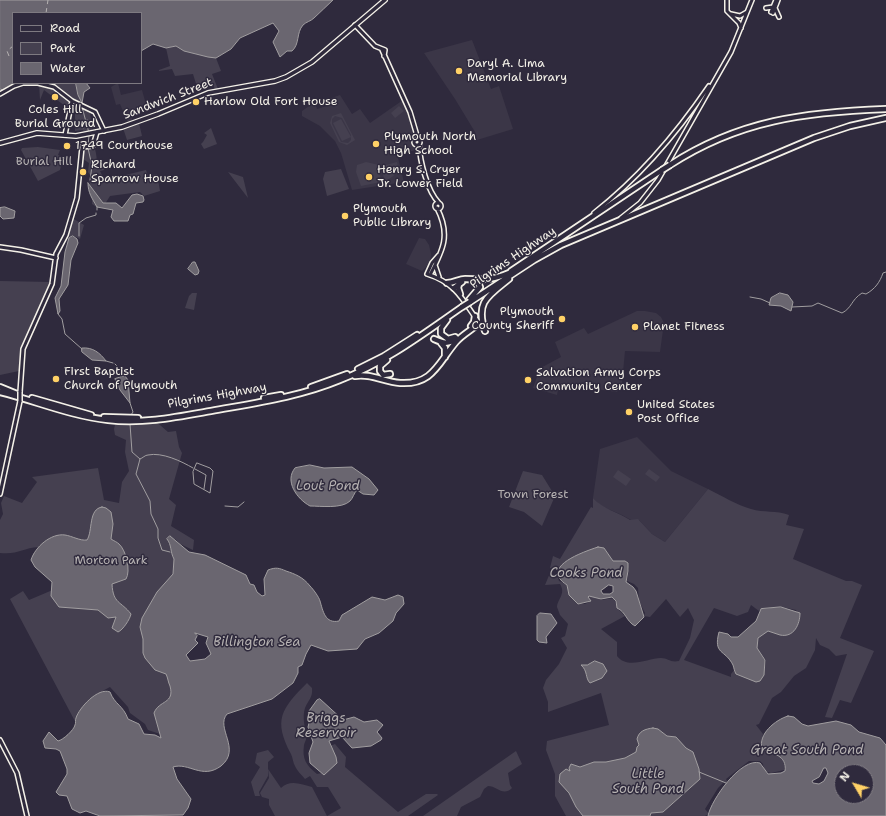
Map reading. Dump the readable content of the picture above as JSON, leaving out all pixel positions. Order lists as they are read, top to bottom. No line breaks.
{"streets":{"highway":["Pilgrims Highway"],"main road":["Sandwich Street"]},"water":["Lout Pond","Cooks Pond","Billington Sea","Briggs Reservoir","Great South Pond","Little South Pond"],"parks":["Burial Hill","Town Forest","Morton Park"],"places":["Daryl A. Lima Memorial Library","Coles Hill Burial Ground","Harlow Old Fort House","Plymouth North High School","1749 Courthouse","Richard Sparrow House","Henry S. Cryer Jr. Lower Field","Plymouth Public Library","Plymouth County Sheriff","Planet Fitness","First Baptist Church of Plymouth","Salvation Army Corps Community Center","United States Post Office"],"legend":["Road","Park","Water"],"north":"top left"}
